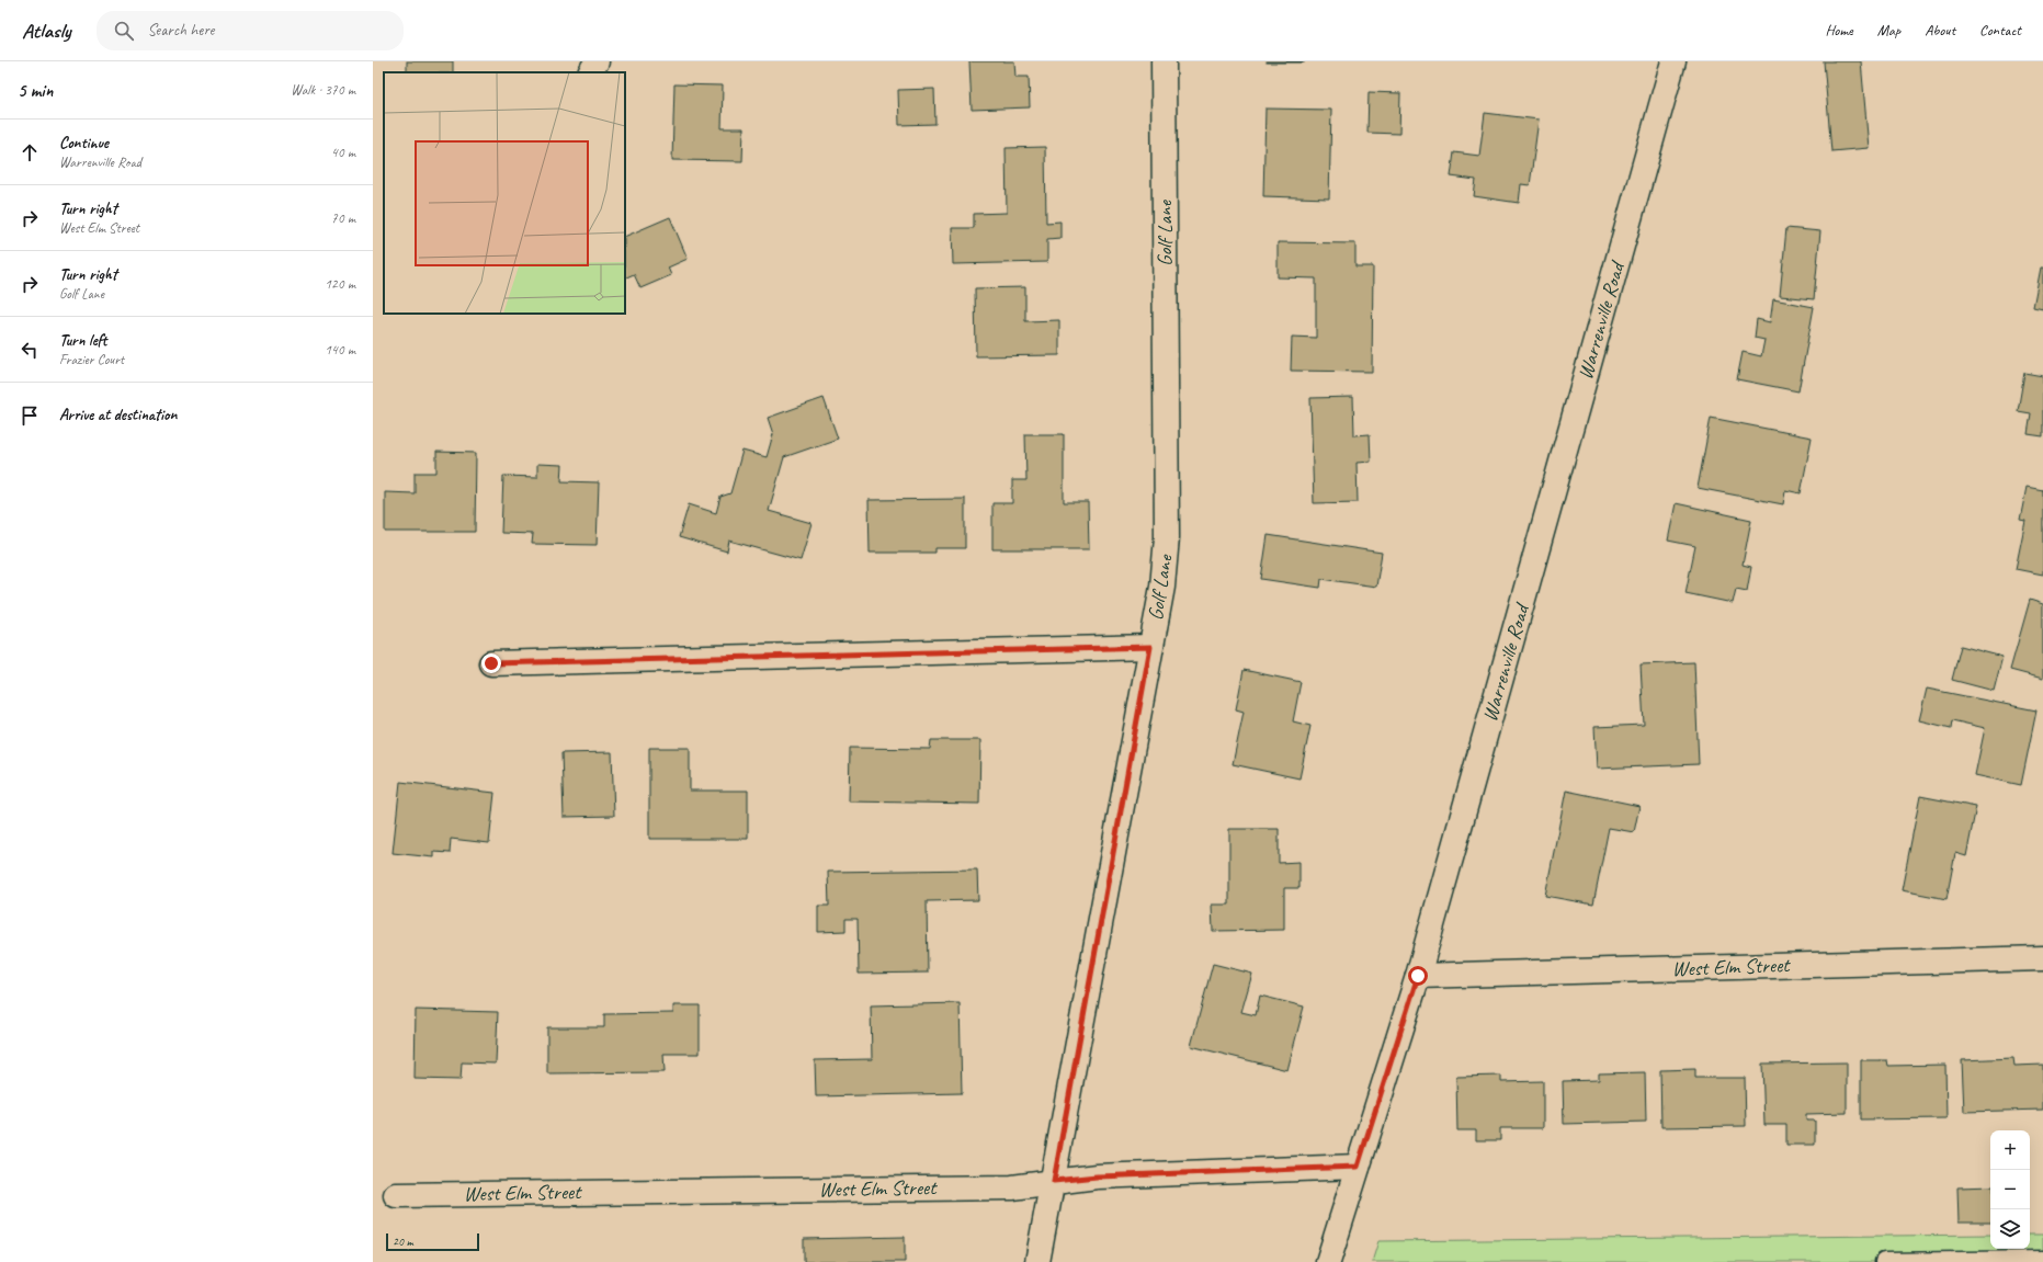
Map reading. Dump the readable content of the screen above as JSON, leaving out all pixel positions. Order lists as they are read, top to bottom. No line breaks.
{"streets":{"street":["Golf Lane","Warrenville Road","West Elm Street"]},"crossings":[["Golf Lane","West Elm Street"],["Warrenville Road","West Elm Street"]],"scale_bar":"20 m","page":{"header":"Atlasly","search":"Search here","nav":["Home","Map","About","Contact"],"heading":["5 min","Walk · 370 m"],"list":[["Continue","Warrenville Road","40 m"],["Turn right","West Elm Street","70 m"],["Turn right","Golf Lane","120 m"],["Turn left","Frazier Court","140 m"],"Arrive at destination"],"map_buttons":["+","−"],"scale":"20 m"}}
